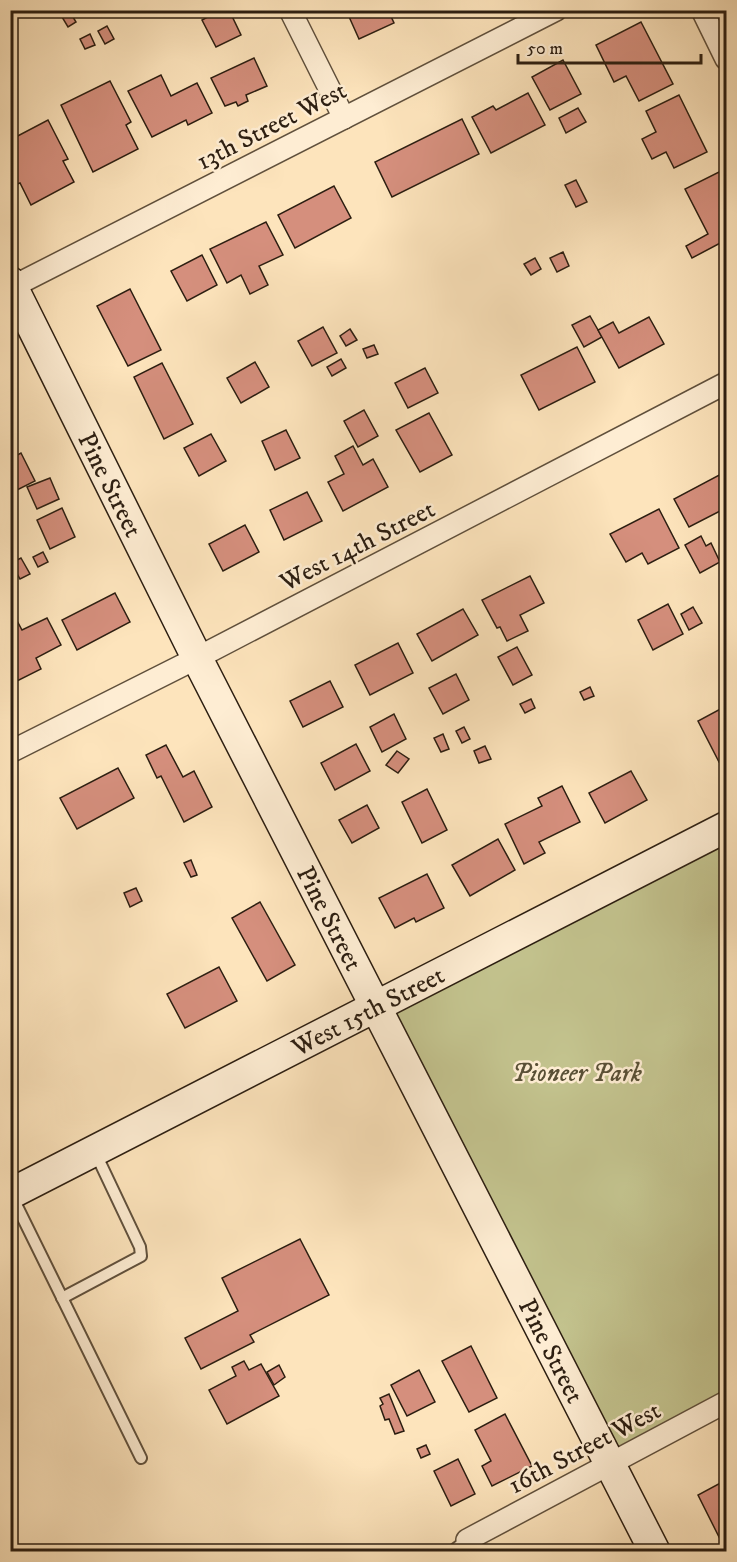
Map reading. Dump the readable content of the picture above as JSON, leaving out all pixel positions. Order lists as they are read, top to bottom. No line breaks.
{"streets":{"street":["13th Street West","Pine Street","West 14th Street","West 15th Street","16th Street West"]},"crossings":[["13th Street West","Pine Street"],["Pine Street","West 14th Street"],["Pine Street","West 15th Street"],["Pine Street","16th Street West"]],"parks":["Pioneer Park"],"scale_bar":"50 m"}
